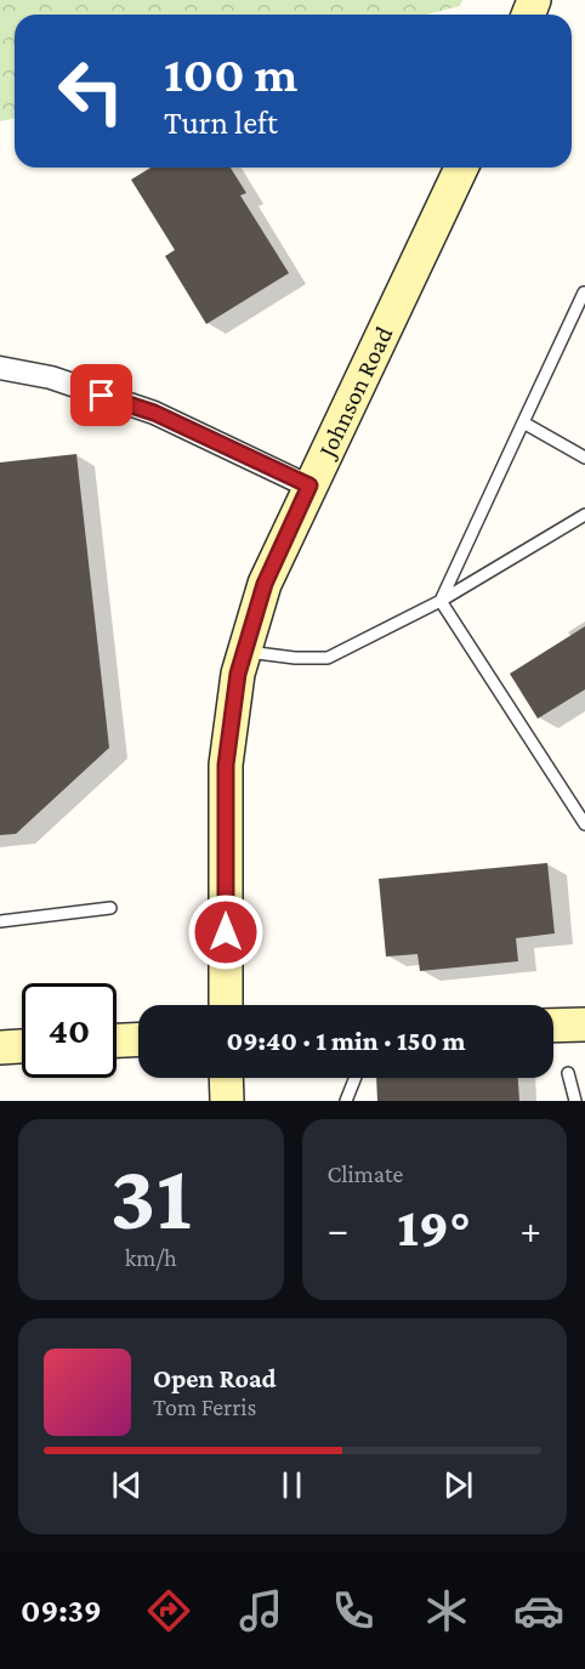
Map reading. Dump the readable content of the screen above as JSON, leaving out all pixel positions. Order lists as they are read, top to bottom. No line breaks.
{"streets":{"street":["Johnson Road"]},"page":{"turn":["100 m","Turn left"],"limit":"40","trip":"09:40 · 1 min · 150 m","tile":[["31","km/h"],"Climate"],"heat":["−","19°","+"],"song":["Open Road","Tom Ferris"],"tabs":"09:39"}}
